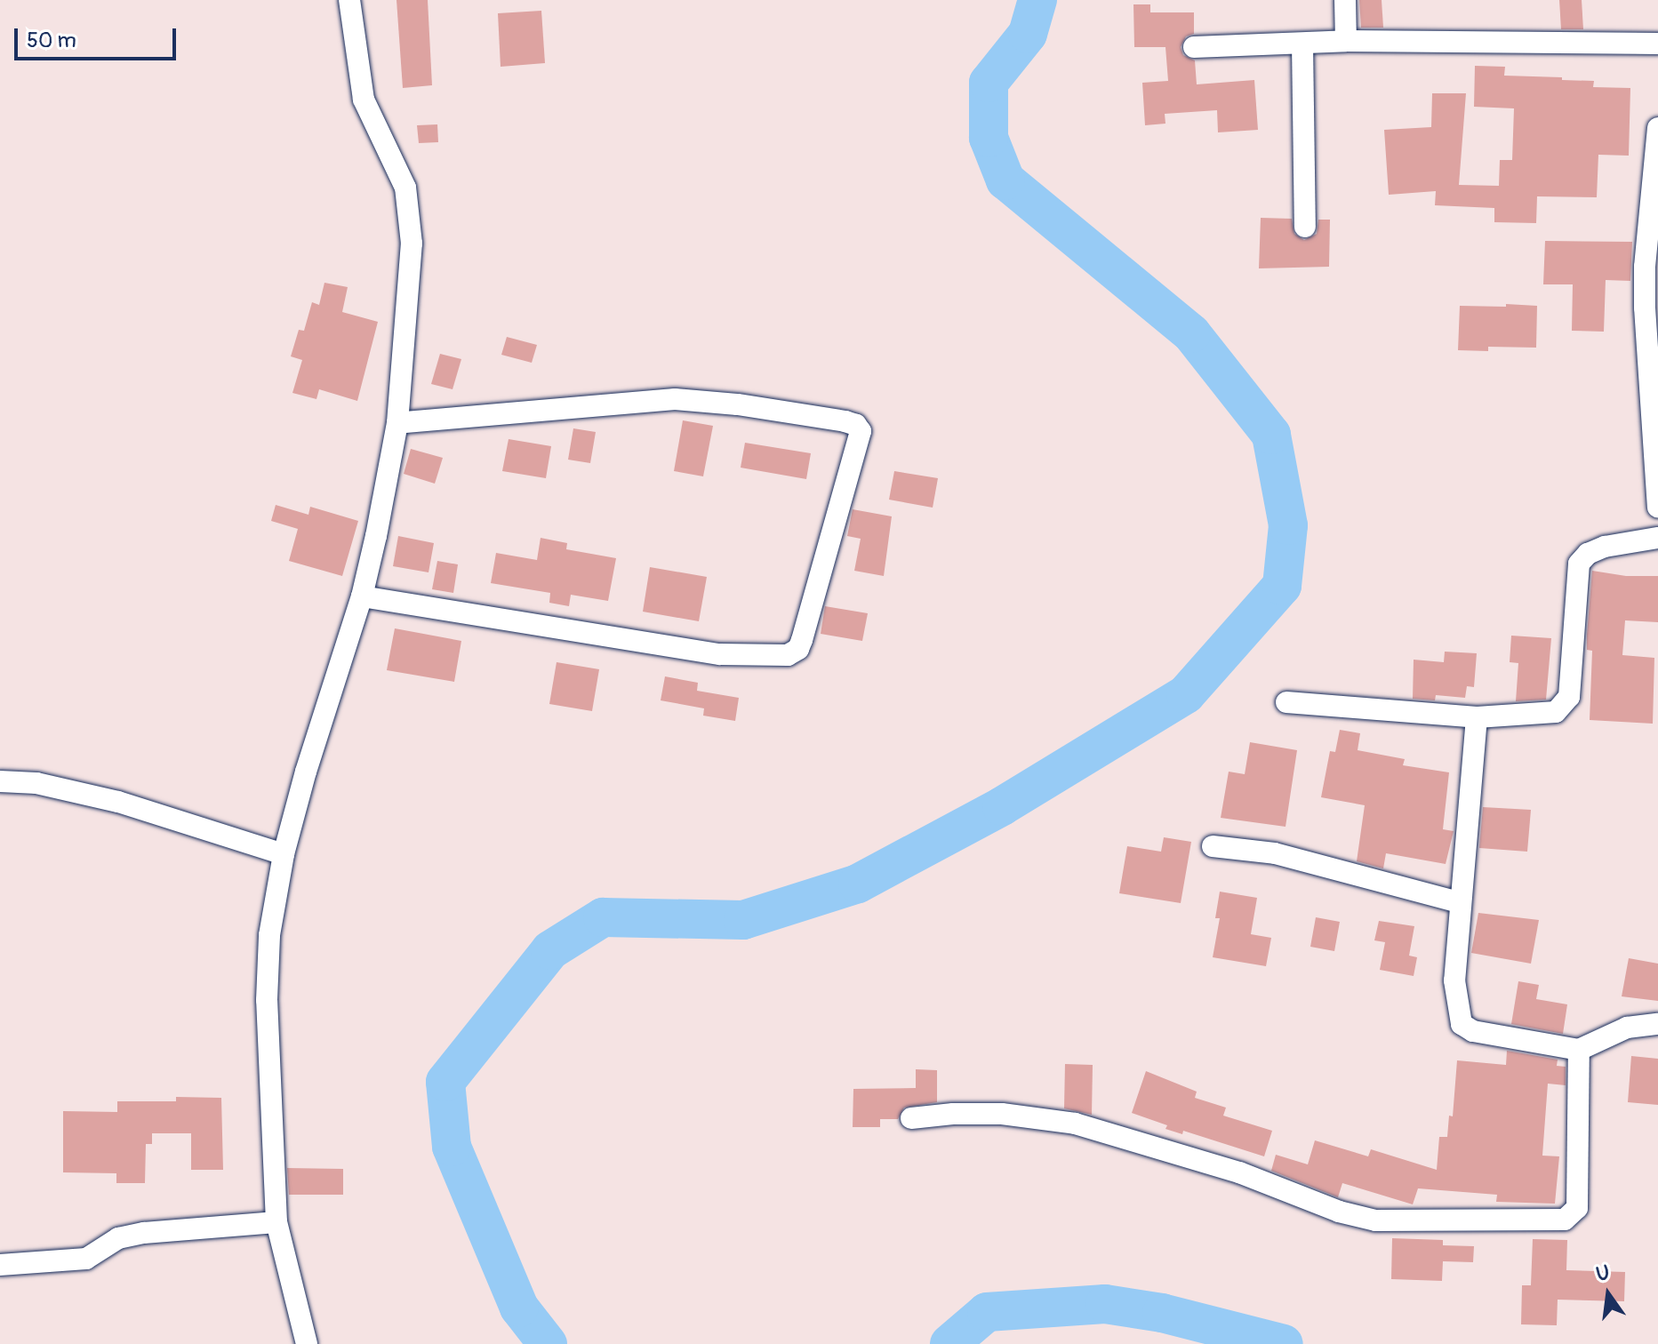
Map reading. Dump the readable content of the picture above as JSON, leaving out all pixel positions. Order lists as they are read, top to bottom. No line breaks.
{"scale_bar":"50 m","north":"top"}
